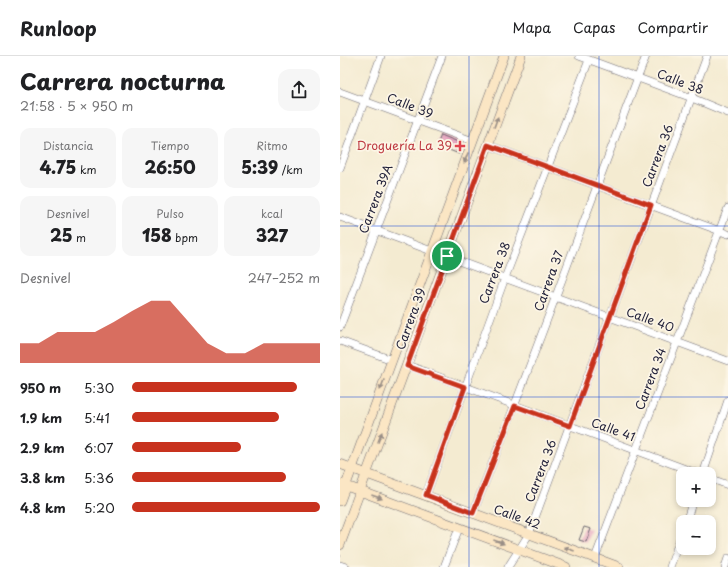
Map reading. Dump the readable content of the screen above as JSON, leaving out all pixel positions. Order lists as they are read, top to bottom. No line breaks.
{"streets":{"main road":["Carrera 39","Calle 42"],"street":["Calle 38","Calle 39","Carrera 36","Carrera 39A","Carrera 38","Carrera 37","Calle 40","Carrera 34","Calle 41"]},"crossings":[["Calle 38","Carrera 36"],["Calle 38","Carrera 38"],["Calle 38","Carrera 37"],["Calle 39","Carrera 39A"],["Calle 39","Carrera 39"],["Carrera 36","Calle 40"],["Carrera 36","Calle 41"],["Carrera 36","Calle 42"],["Carrera 39A","Calle 40"],["Carrera 38","Calle 40"],["Carrera 38","Calle 41"],["Carrera 38","Calle 42"],["Carrera 37","Calle 40"],["Carrera 37","Calle 41"],["Carrera 37","Calle 42"],["Carrera 39","Calle 40"],["Carrera 39","Calle 41"],["Carrera 39","Calle 42"],["Calle 40","Carrera 34"],["Carrera 34","Calle 41"],["Carrera 34","Calle 42"]],"places":{"health":["Droguería La 39"]},"page":{"header":"Runloop","nav":["Mapa","Capas","Compartir"],"heading":["Carrera nocturna","21:58 · 5 × 950 m"],"stats":[["Distancia","4.75 km"],["Tiempo","26:50"],["Ritmo","5:39 /km"],["Desnivel","25 m"],["Pulso","158 bpm"],["kcal","327"]],"chart":["Desnivel","247–252 m"],"list":[{"name":"950 m","note":"5:30"},{"name":"1.9 km","note":"5:41"},{"name":"2.9 km","note":"6:07"},{"name":"3.8 km","note":"5:36"},{"name":"4.8 km","note":"5:20"}],"map_buttons":["+","−"]}}
